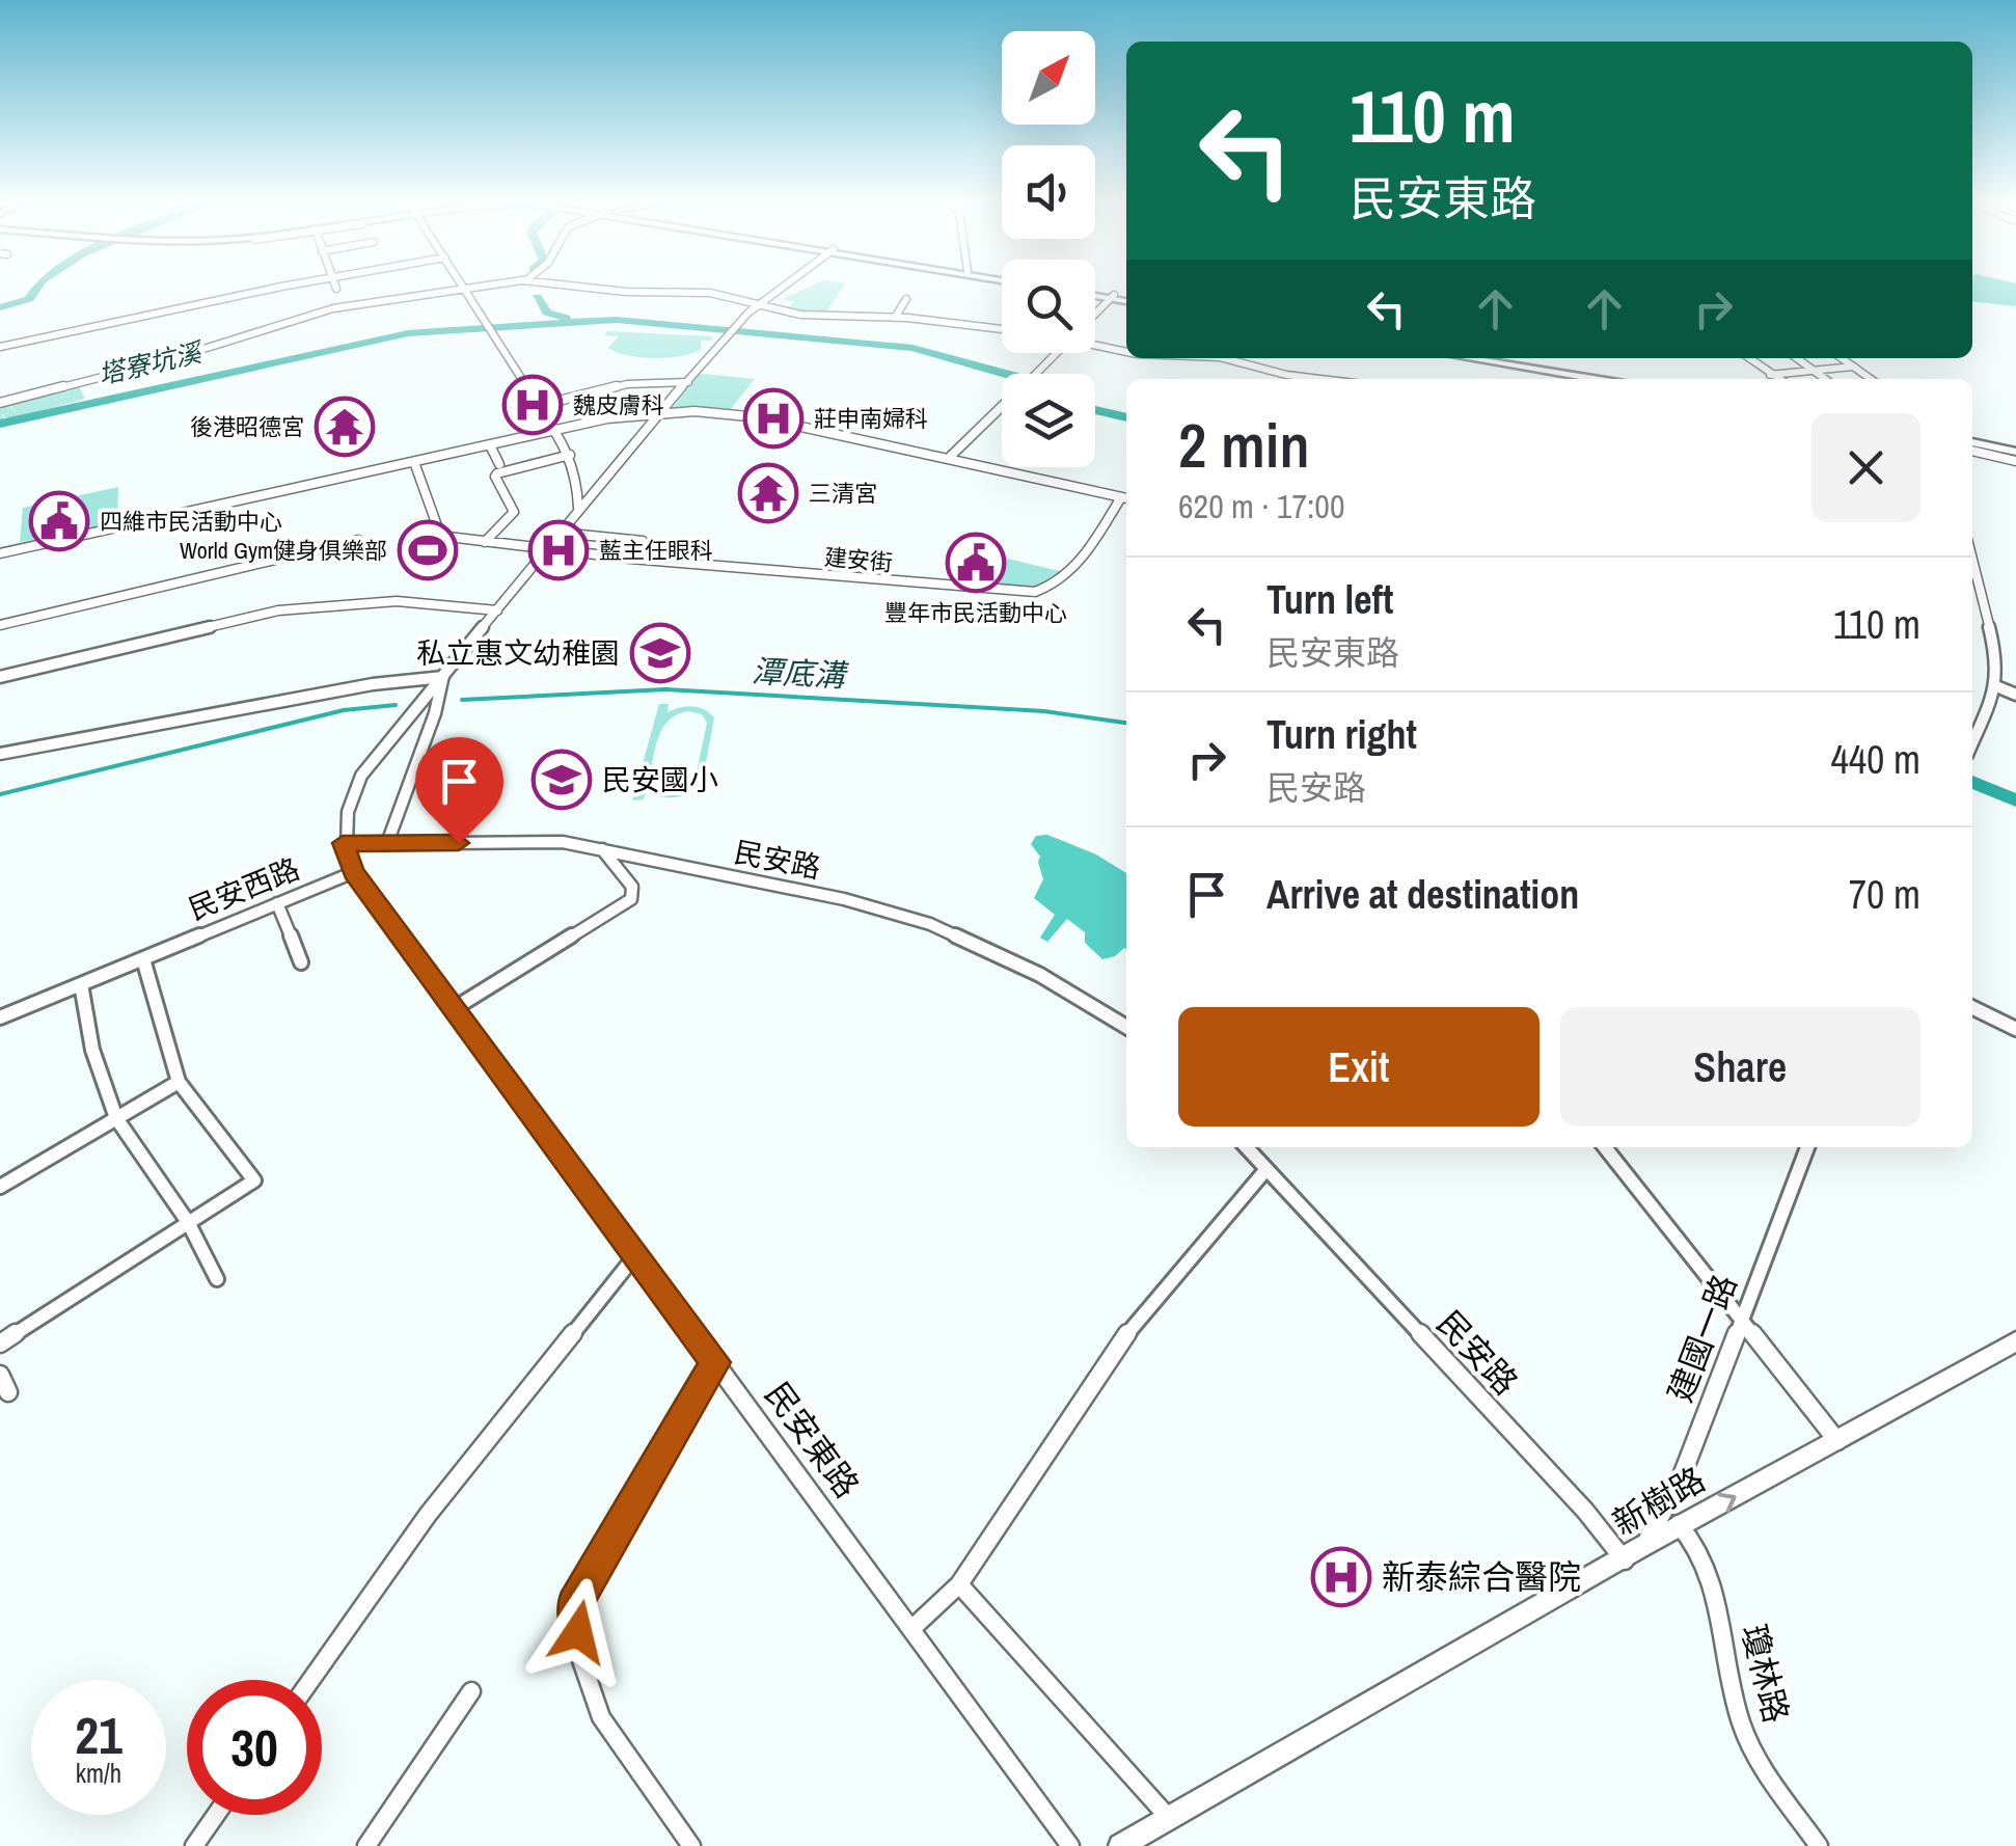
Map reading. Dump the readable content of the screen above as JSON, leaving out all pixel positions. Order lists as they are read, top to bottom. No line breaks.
{"streets":{"main road":["新樹路"],"street":["建安街","民安路","民安西路","建國一路","民安東路","瓊林路"]},"crossings":[["民安路","新樹路"],["民安西路","民安東路"],["建國一路","新樹路"],["建國一路","瓊林路"],["新樹路","瓊林路"]],"water":["塔寮坑溪","潭底溝"],"places":{"hospital":["魏皮膚科","莊申南婦科","藍主任眼科","新泰綜合醫院"],"temple":["後港昭德宮","三清宮"],"public building":["四維市民活動中心","豐年市民活動中心"],"sports":["World Gym健身俱樂部"],"school or university":["私立惠文幼稚園","民安國小"]},"north":"top right","page":{"turn":["110 m","民安東路"],"heading":["2 min","620 m · 17:00"],"list":[{"name":"Turn left","note":"民安東路","value":"110 m"},{"name":"Turn right","note":"民安路","value":"440 m"},{"name":"Arrive at destination","value":"70 m"}],"buttons":["Exit","Share"],"speed":"21 km/h","limit":"30"}}
